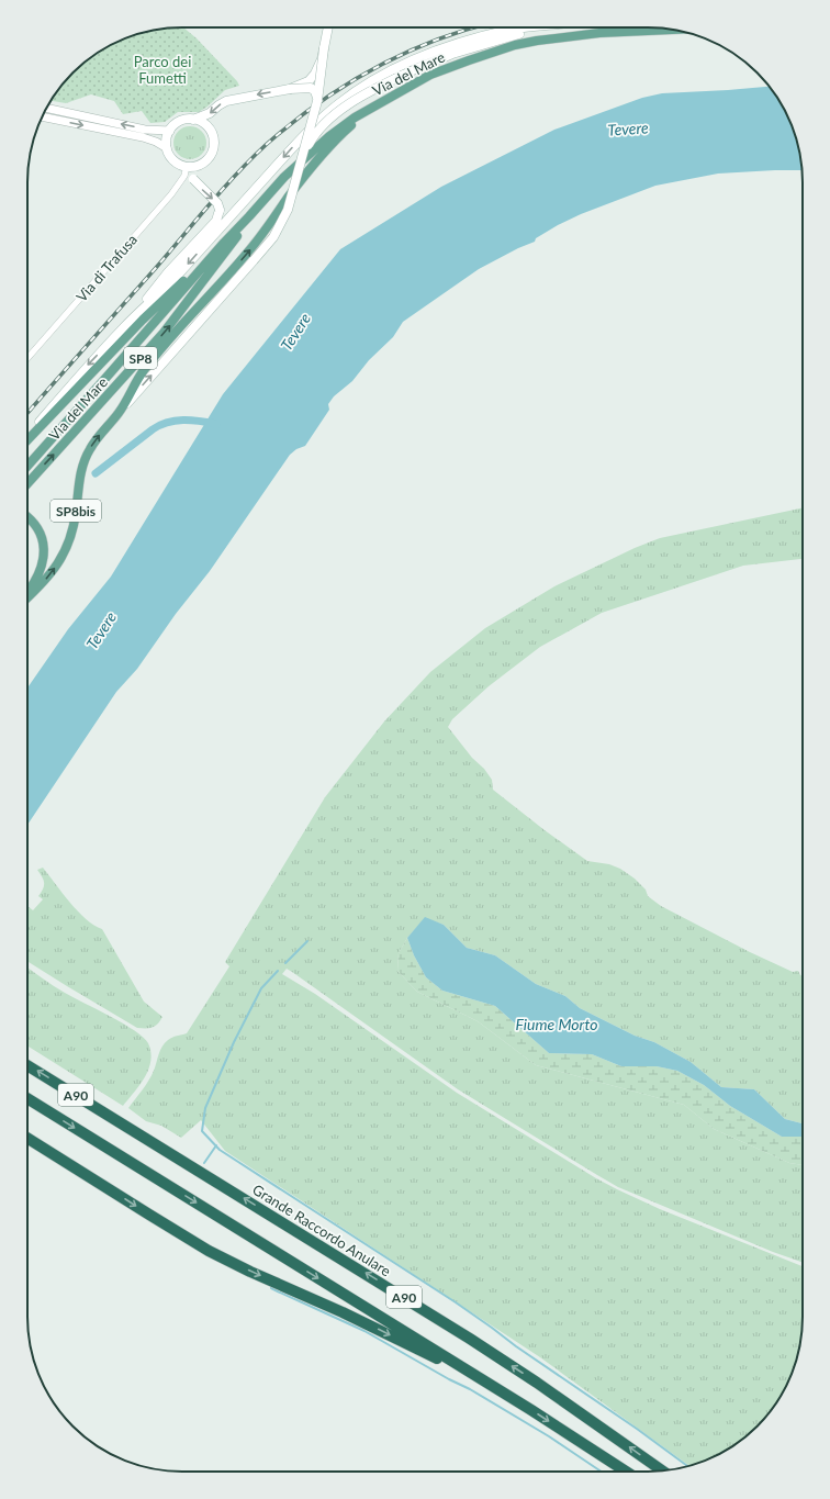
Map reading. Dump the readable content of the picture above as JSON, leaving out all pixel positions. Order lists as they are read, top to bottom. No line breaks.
{"streets":{"highway":["A90","Grande Raccordo Anulare"],"main road":["Via del Mare","SP8","SP8bis"],"street":["Via di Trafusa"]},"water":["Tevere","Fiume Morto"],"parks":["Parco dei Fumetti"]}
